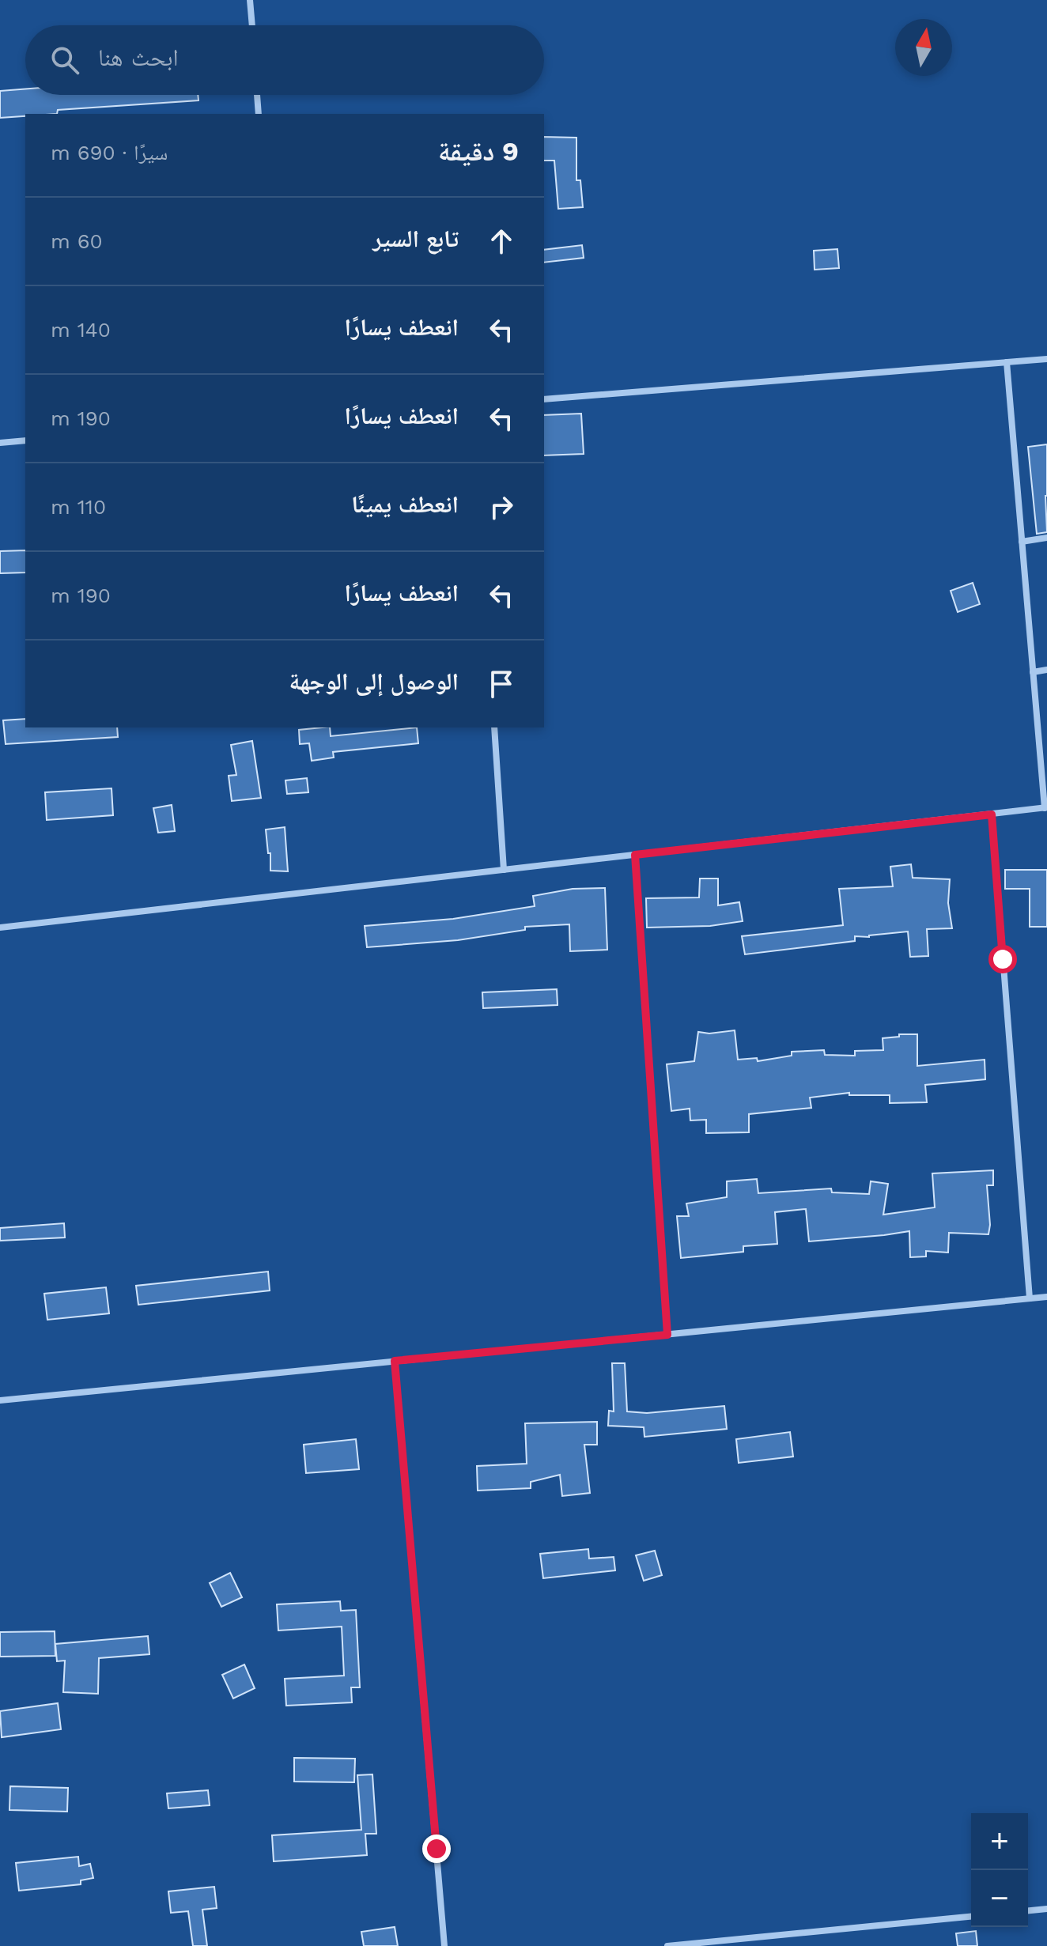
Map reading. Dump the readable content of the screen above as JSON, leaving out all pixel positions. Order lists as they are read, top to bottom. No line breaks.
{"north":"top","page":{"search":"ابحث هنا","heading":["9 دقيقة","سيرًا · 690 m"],"list":[["تابع السير","60 m"],["انعطف يسارًا","140 m"],["انعطف يسارًا","190 m"],["انعطف يمينًا","110 m"],["انعطف يسارًا","190 m"],"الوصول إلى الوجهة"],"map_buttons":["+","−"]}}
